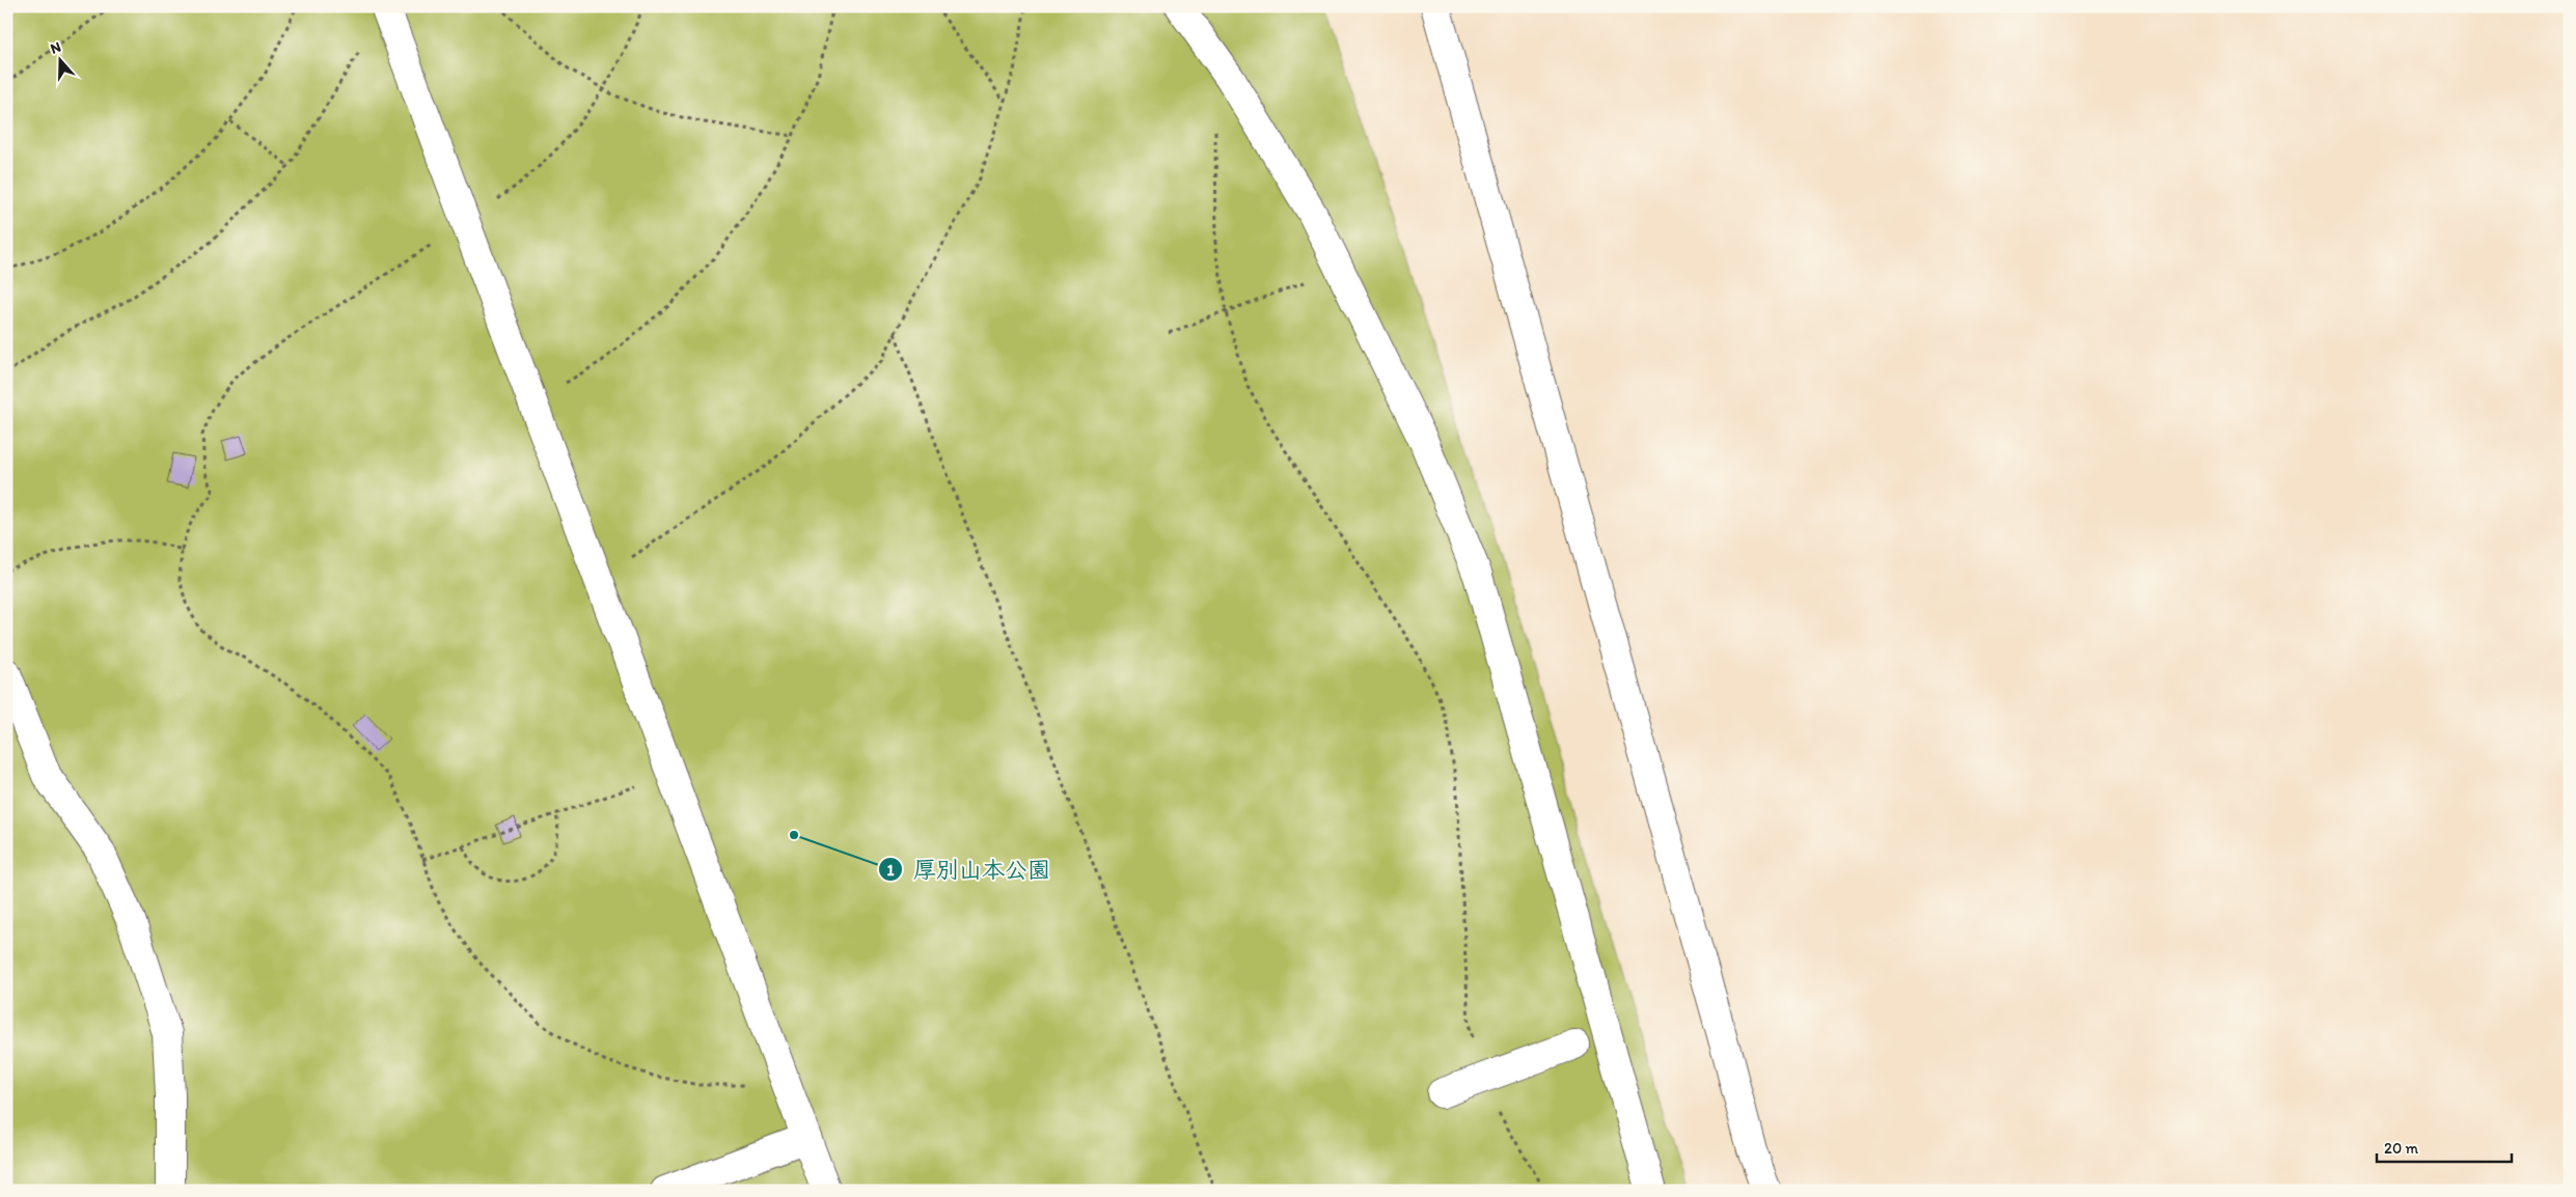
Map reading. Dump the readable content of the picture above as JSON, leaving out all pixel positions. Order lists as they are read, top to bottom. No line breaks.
{"places":["厚別山本公園"],"scale_bar":"20 m","north":"top"}
